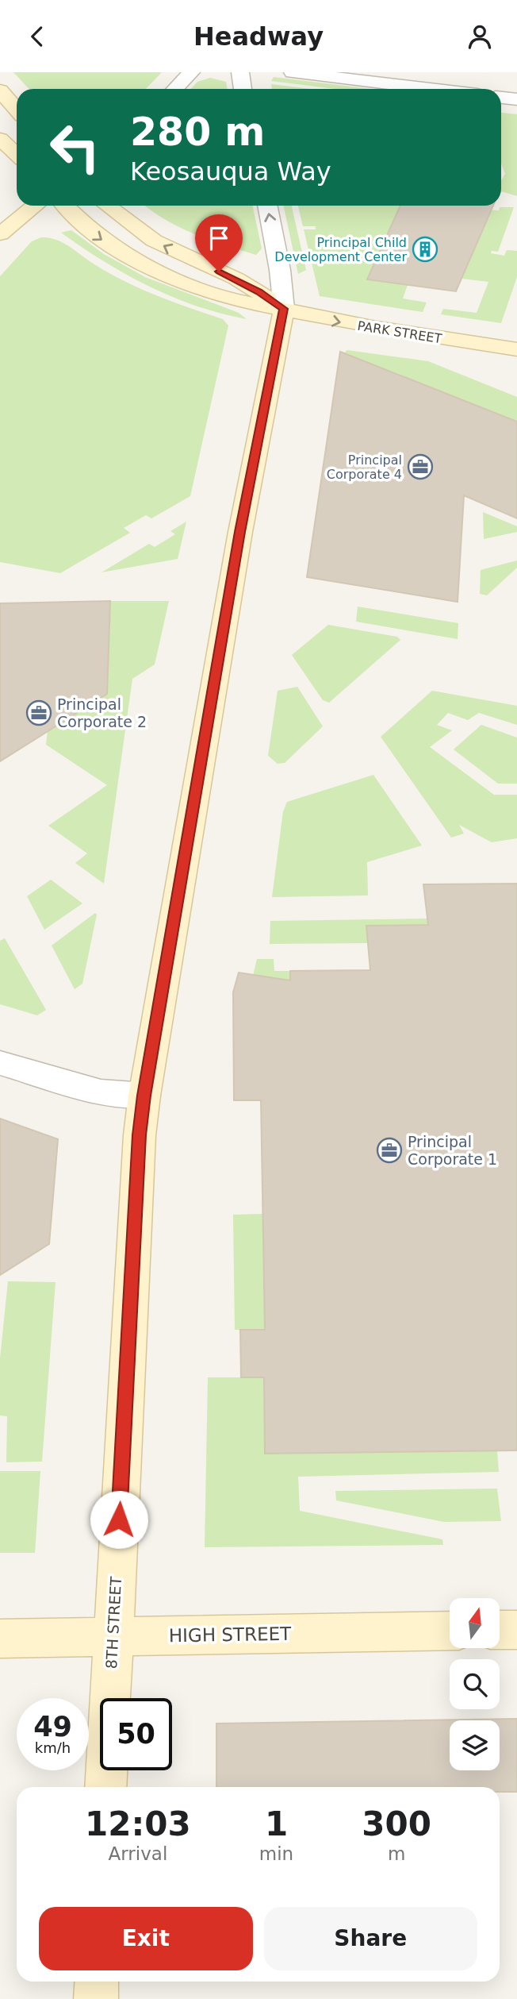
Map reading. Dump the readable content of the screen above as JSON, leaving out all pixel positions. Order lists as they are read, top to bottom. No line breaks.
{"streets":{"main road":["PARK STREET","8TH STREET","HIGH STREET"]},"crossings":[["PARK STREET","8TH STREET"],["8TH STREET","HIGH STREET"]],"places":{"building":["Principal Child Development Center"],"office":["Principal Corporate 4","Principal Corporate 2","Principal Corporate 1"]},"north":"top","page":{"header":"Headway","turn":["280 m","Keosauqua Way"],"speed":"49 km/h","limit":"50","eta":["12:03","Arrival","1","min","300","m"],"buttons":["Exit","Share"]}}
